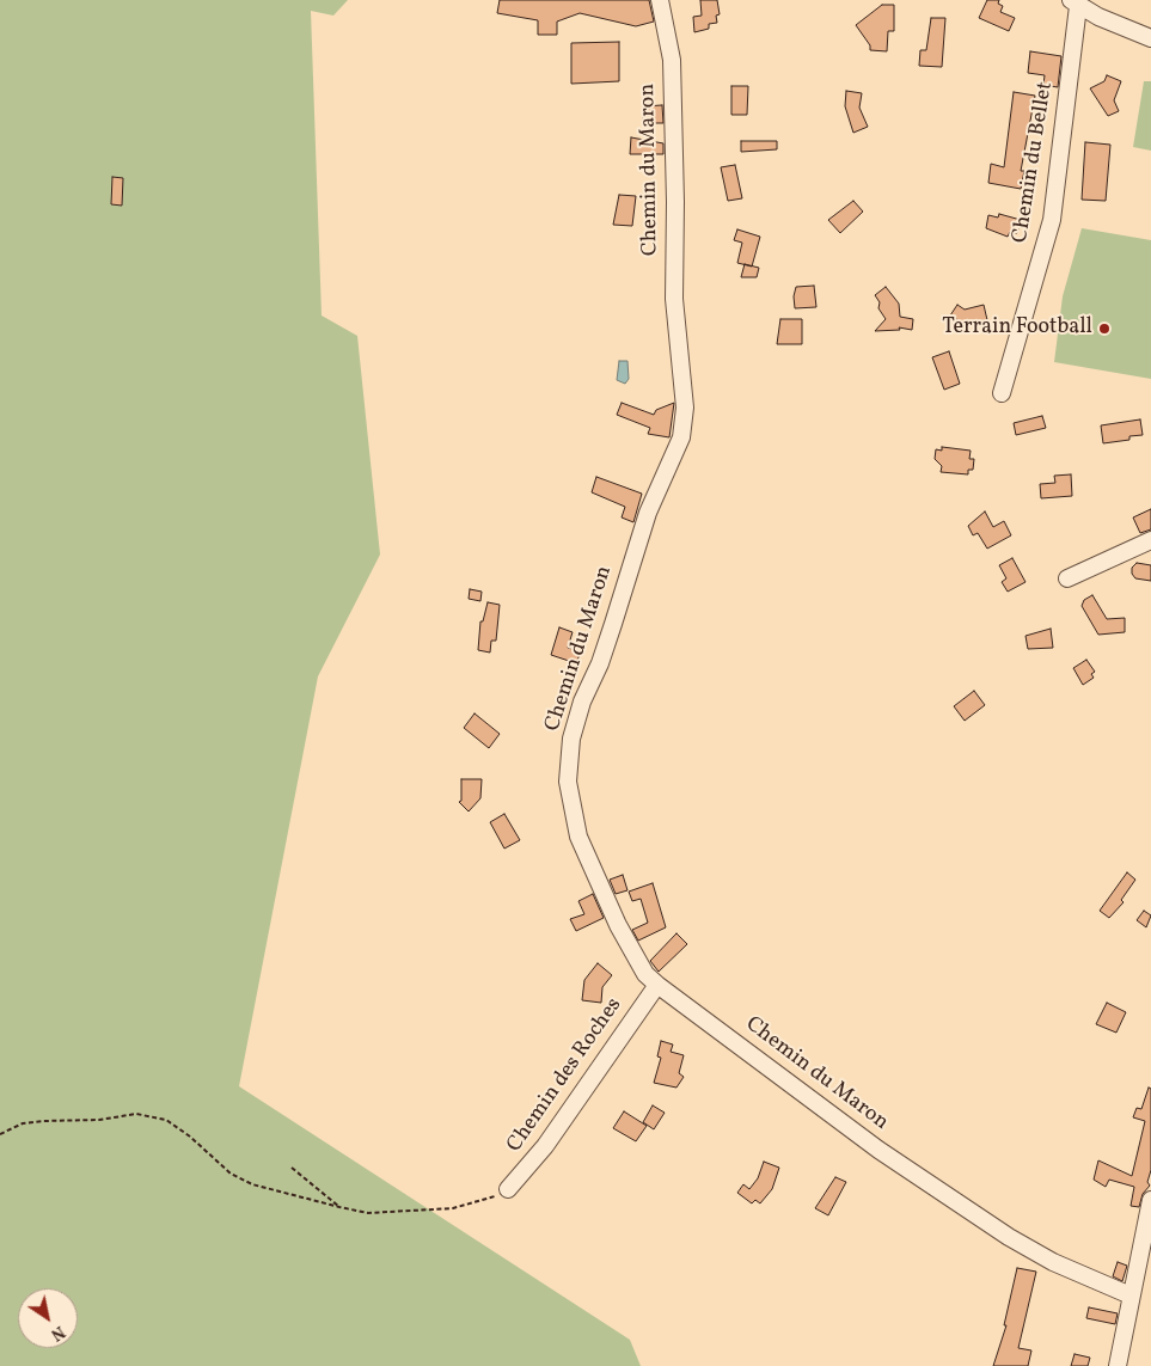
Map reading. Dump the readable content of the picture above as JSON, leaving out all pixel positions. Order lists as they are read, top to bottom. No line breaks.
{"streets":{"street":["Chemin du Bellet","Chemin du Maron","Chemin des Roches"]},"crossings":[["Chemin du Maron","Chemin des Roches"]],"places":["Terrain Football"],"north":"bottom right"}
